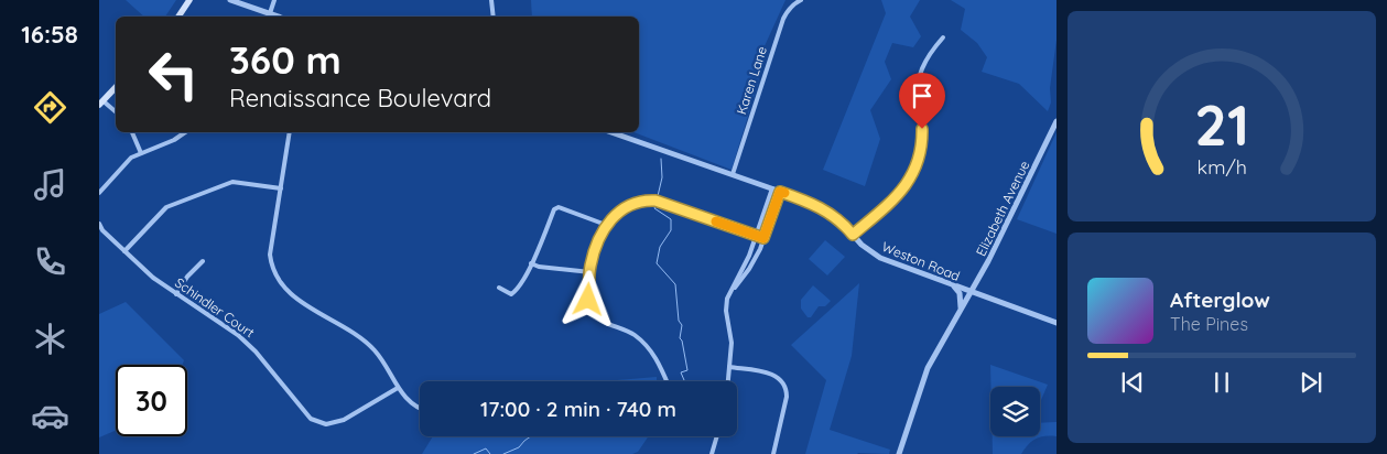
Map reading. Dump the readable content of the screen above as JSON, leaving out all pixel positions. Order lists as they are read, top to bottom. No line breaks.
{"streets":{"street":["Karen Lane","Elizabeth Avenue","Weston Road","Schindler Court"]},"crossings":[["Karen Lane","Weston Road"],["Elizabeth Avenue","Weston Road"]],"page":{"tabs":"16:58","turn":["360 m","Renaissance Boulevard"],"song":["Afterglow","The Pines"],"limit":"30","trip":"17:00 · 2 min · 740 m","gauge":["21","km/h"]}}
